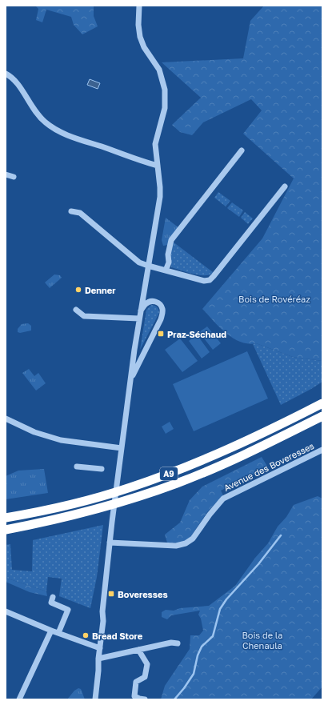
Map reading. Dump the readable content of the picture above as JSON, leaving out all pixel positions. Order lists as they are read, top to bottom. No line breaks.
{"streets":{"highway":["A9"],"street":["Avenue des Boveresses"]},"parks":["Bois de Rovéréaz","Bois de la Chenaula"],"places":{"other":["Denner","Bread Store"],"transit":["Praz-Séchaud","Boveresses"]}}
